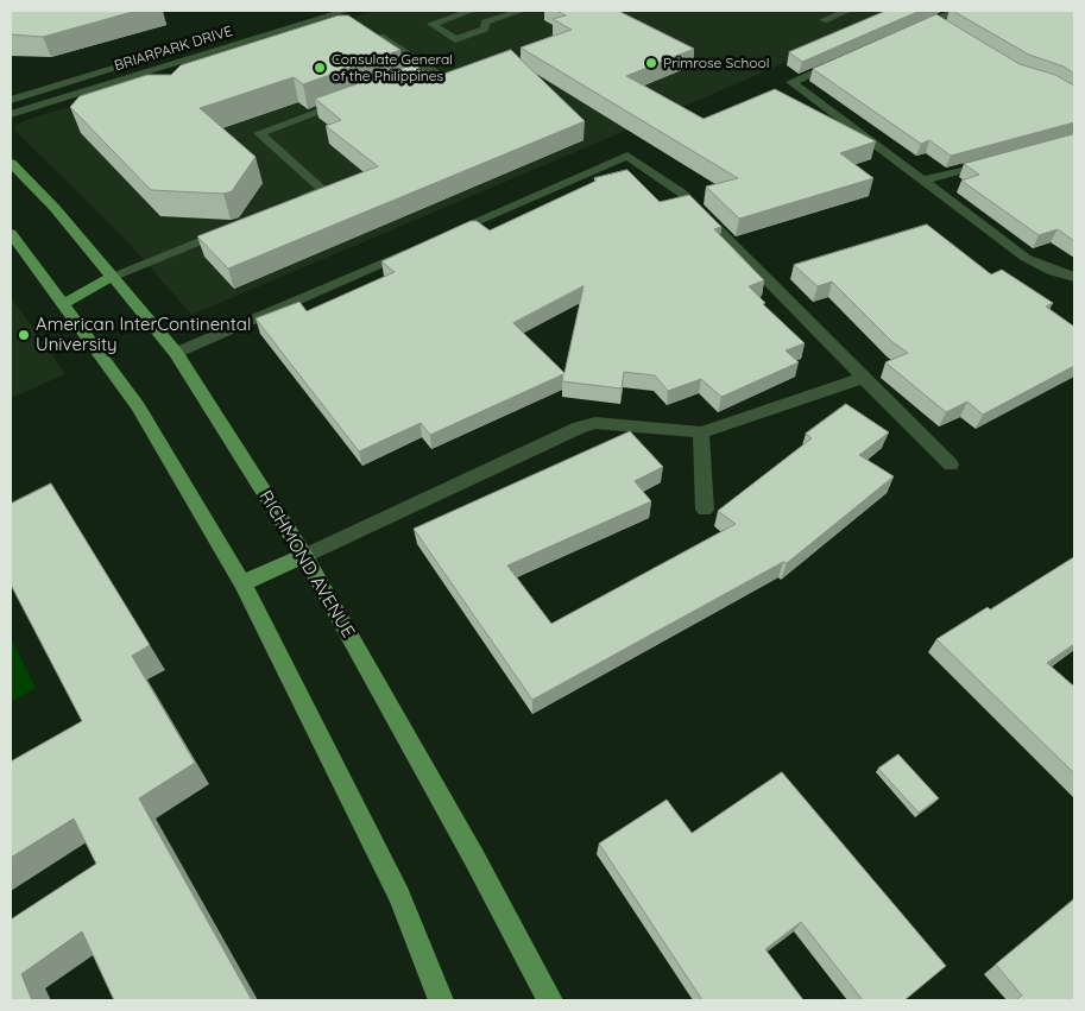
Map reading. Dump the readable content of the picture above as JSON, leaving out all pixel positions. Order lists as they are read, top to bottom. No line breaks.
{"streets":{"main road":["RICHMOND AVENUE"],"street":["BRIARPARK DRIVE"]},"places":["Primrose School","Consulate General of the Philippines","American InterContinental University"]}
